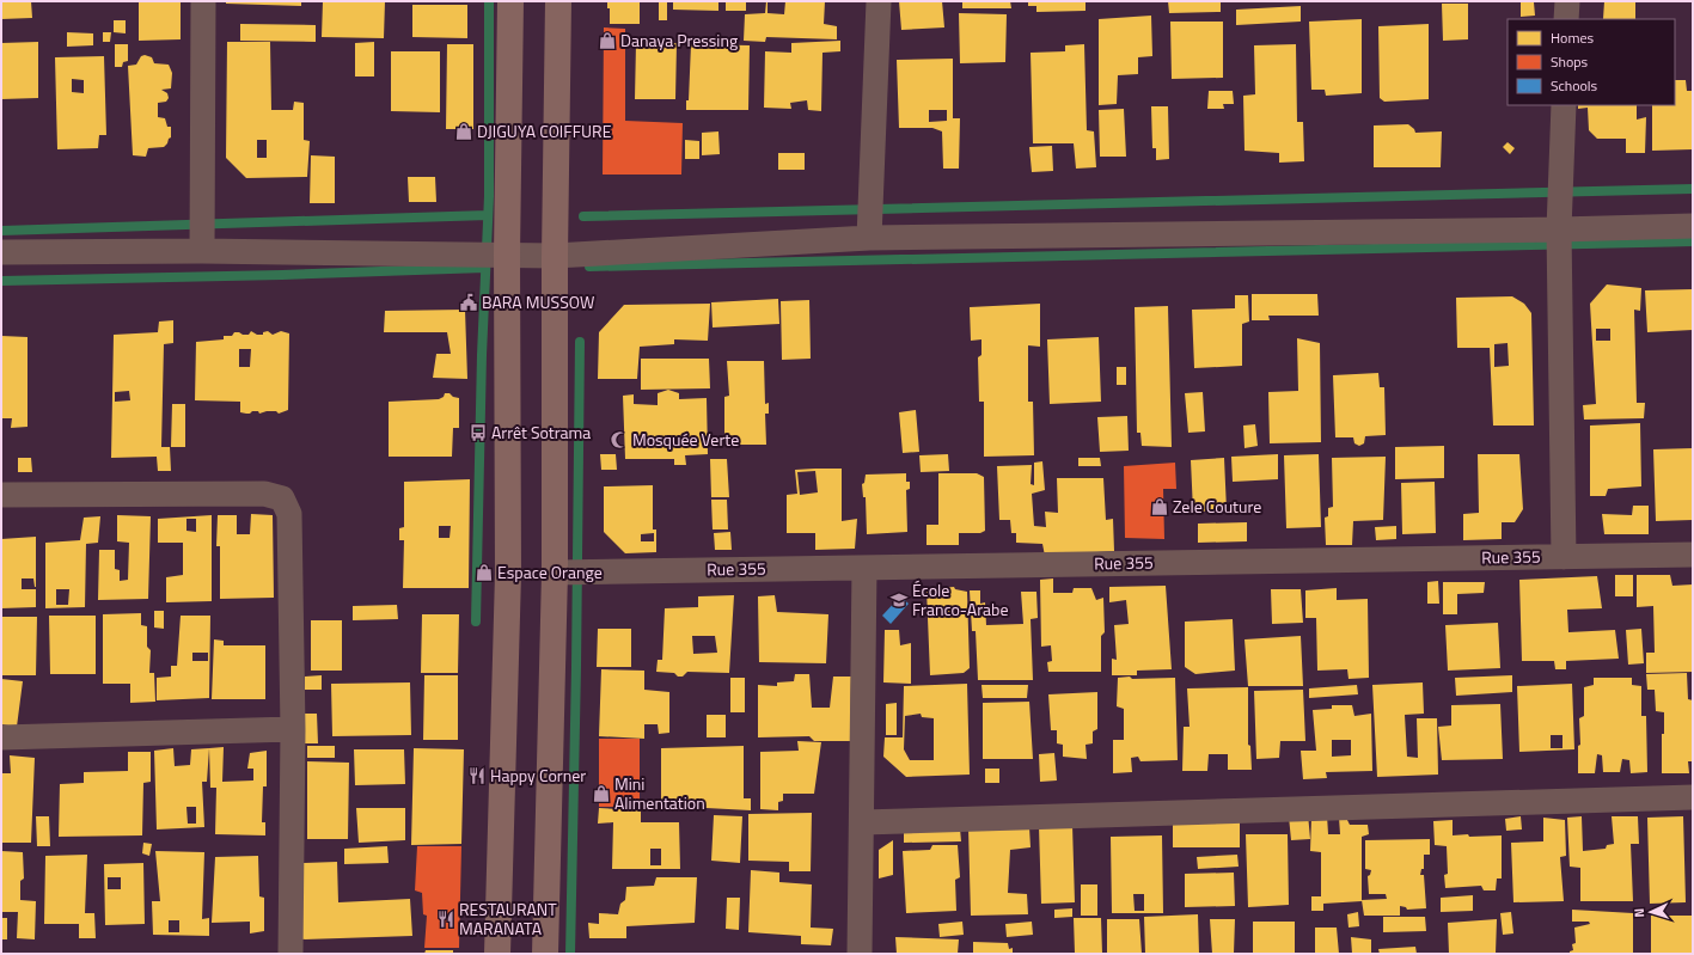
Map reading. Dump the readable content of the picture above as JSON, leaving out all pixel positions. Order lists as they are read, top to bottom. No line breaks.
{"streets":{"street":["Rue 355"]},"places":{"shop":["Danaya Pressing","DJIGUYA COIFFURE","Zele Couture","Espace Orange","Mini Alimentation"],"public building":["BARA MUSSOW"],"bus stop":["Arrêt Sotrama"],"mosque":["Mosquée Verte"],"school or university":["École Franco-Arabe"],"restaurant":["Happy Corner","RESTAURANT MARANATA"]},"legend":["Homes","Shops","Schools"],"north":"left"}
